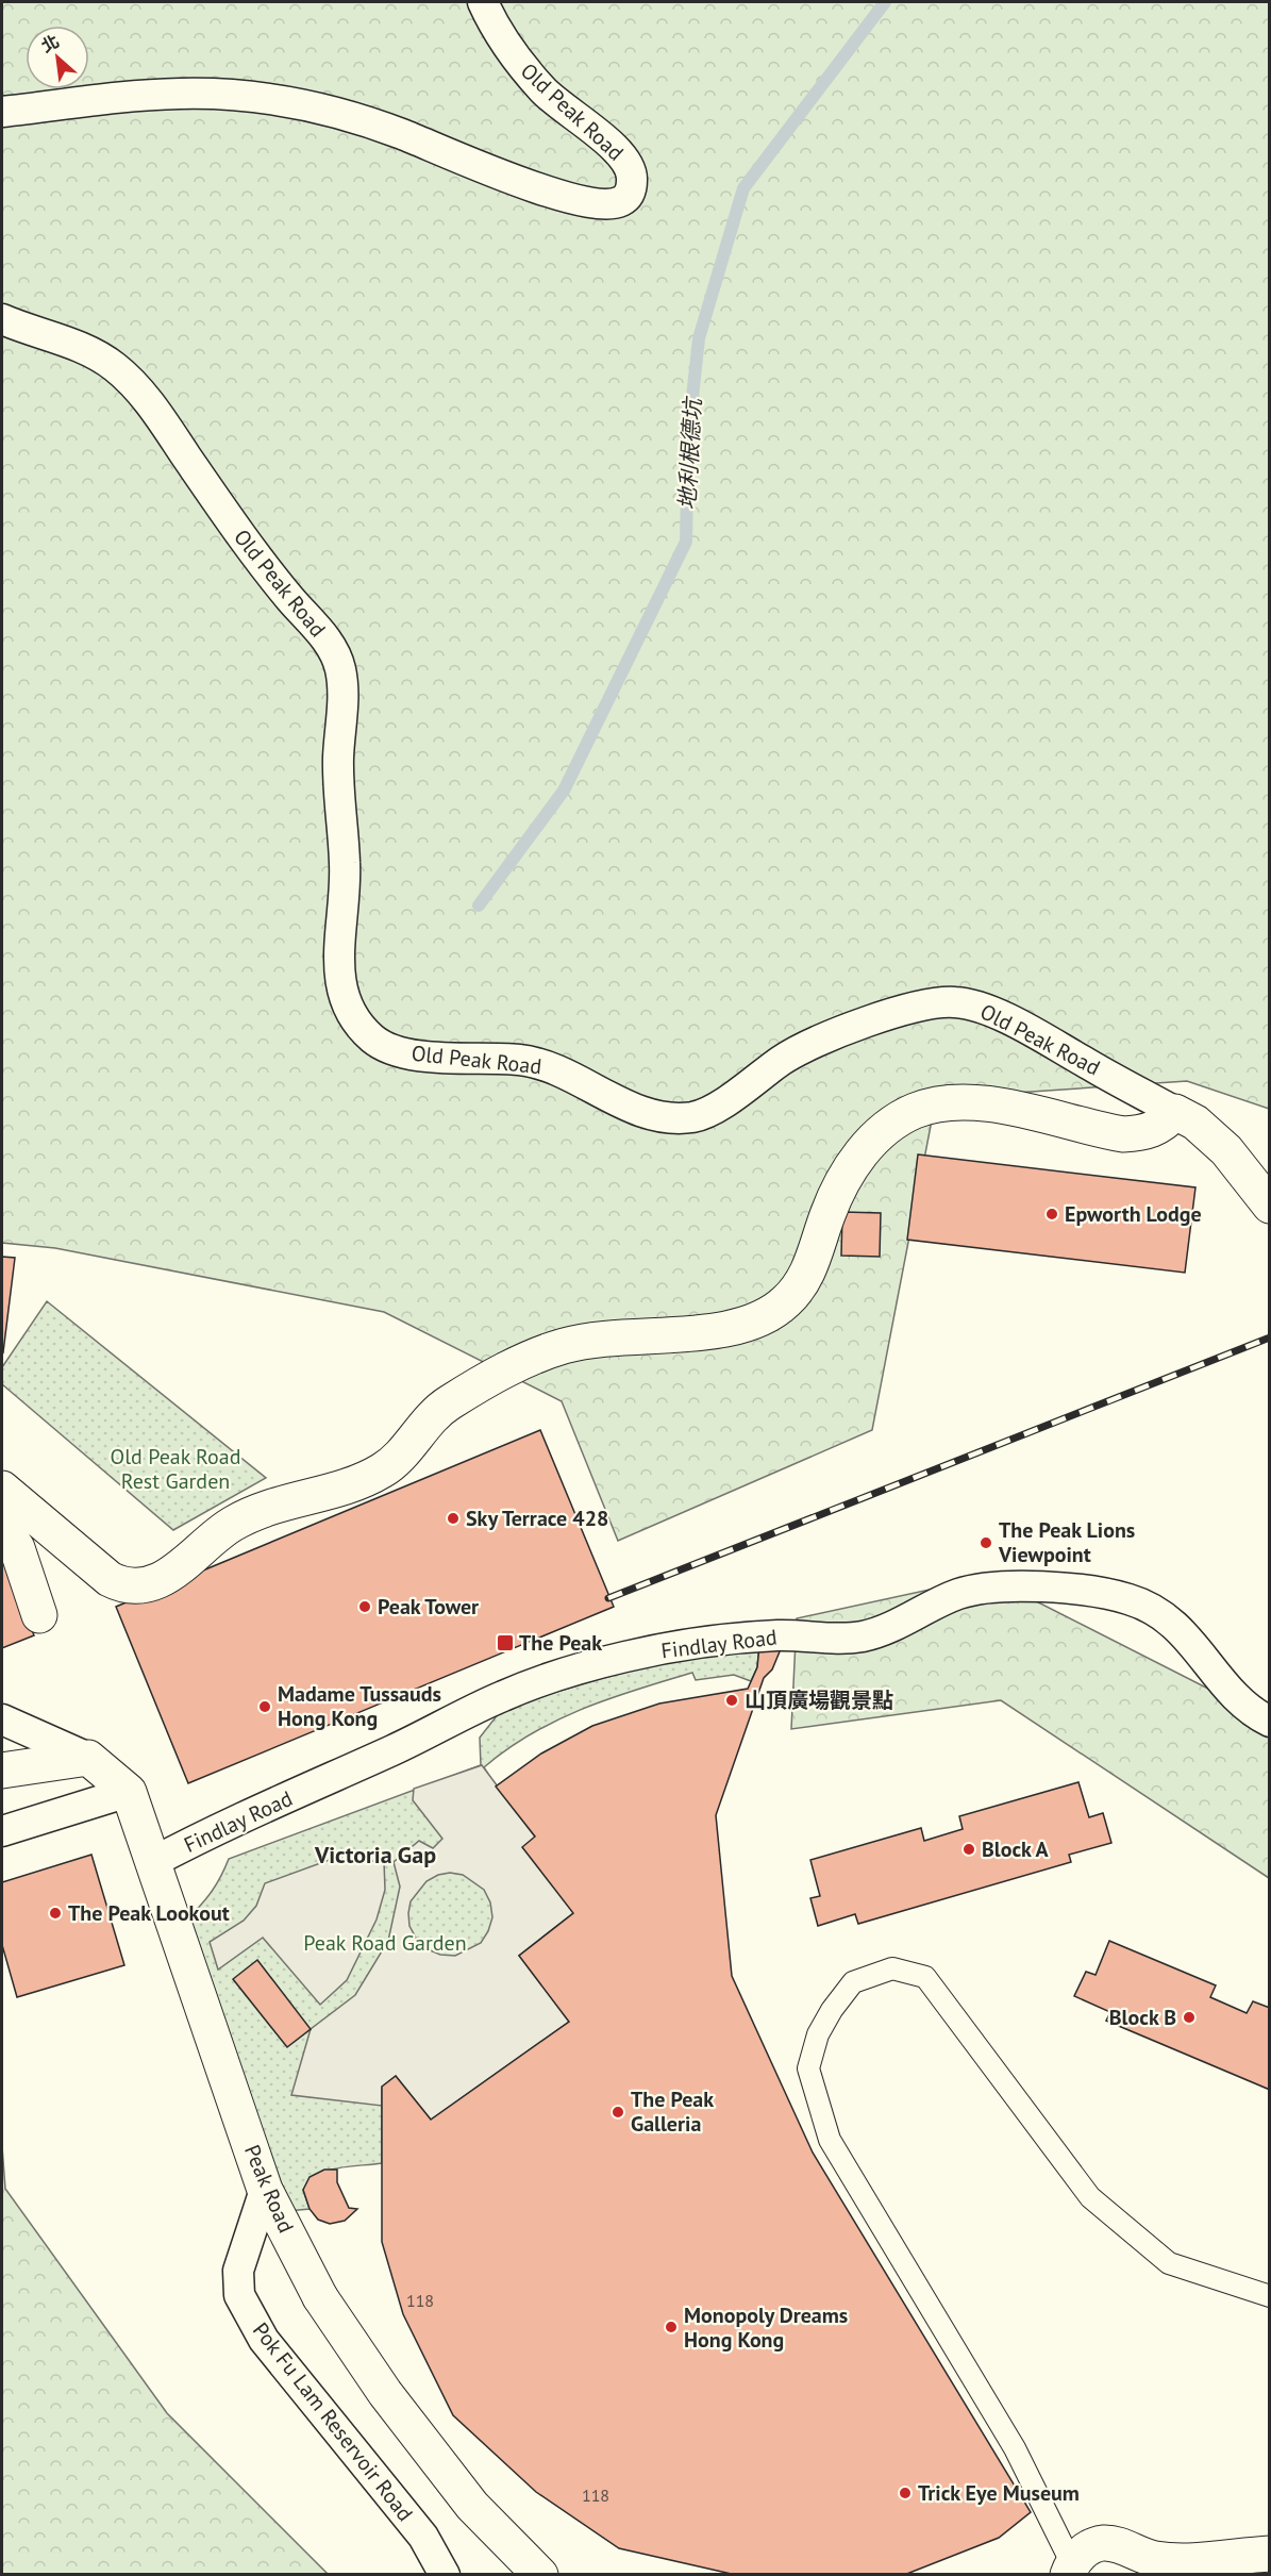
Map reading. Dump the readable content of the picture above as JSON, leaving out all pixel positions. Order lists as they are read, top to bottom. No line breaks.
{"streets":{"street":["Old Peak Road","Findlay Road","Peak Road","Pok Fu Lam Reservoir Road"]},"crossings":[["Findlay Road","Peak Road"],["Peak Road","Pok Fu Lam Reservoir Road"]],"districts":["Victoria Gap"],"water":["地利根德坑"],"parks":["Old Peak Road Rest Garden","Peak Road Garden"],"places":{"other":["Epworth Lodge","Sky Terrace 428","The Peak Lions Viewpoint","Peak Tower","山頂廣場觀景點","Madame Tussauds Hong Kong","Block A","The Peak Lookout","Block B","The Peak Galleria","Monopoly Dreams Hong Kong","Trick Eye Museum"],"transit":["The Peak"]},"house_numbers":["118","118"],"north":"top left"}
